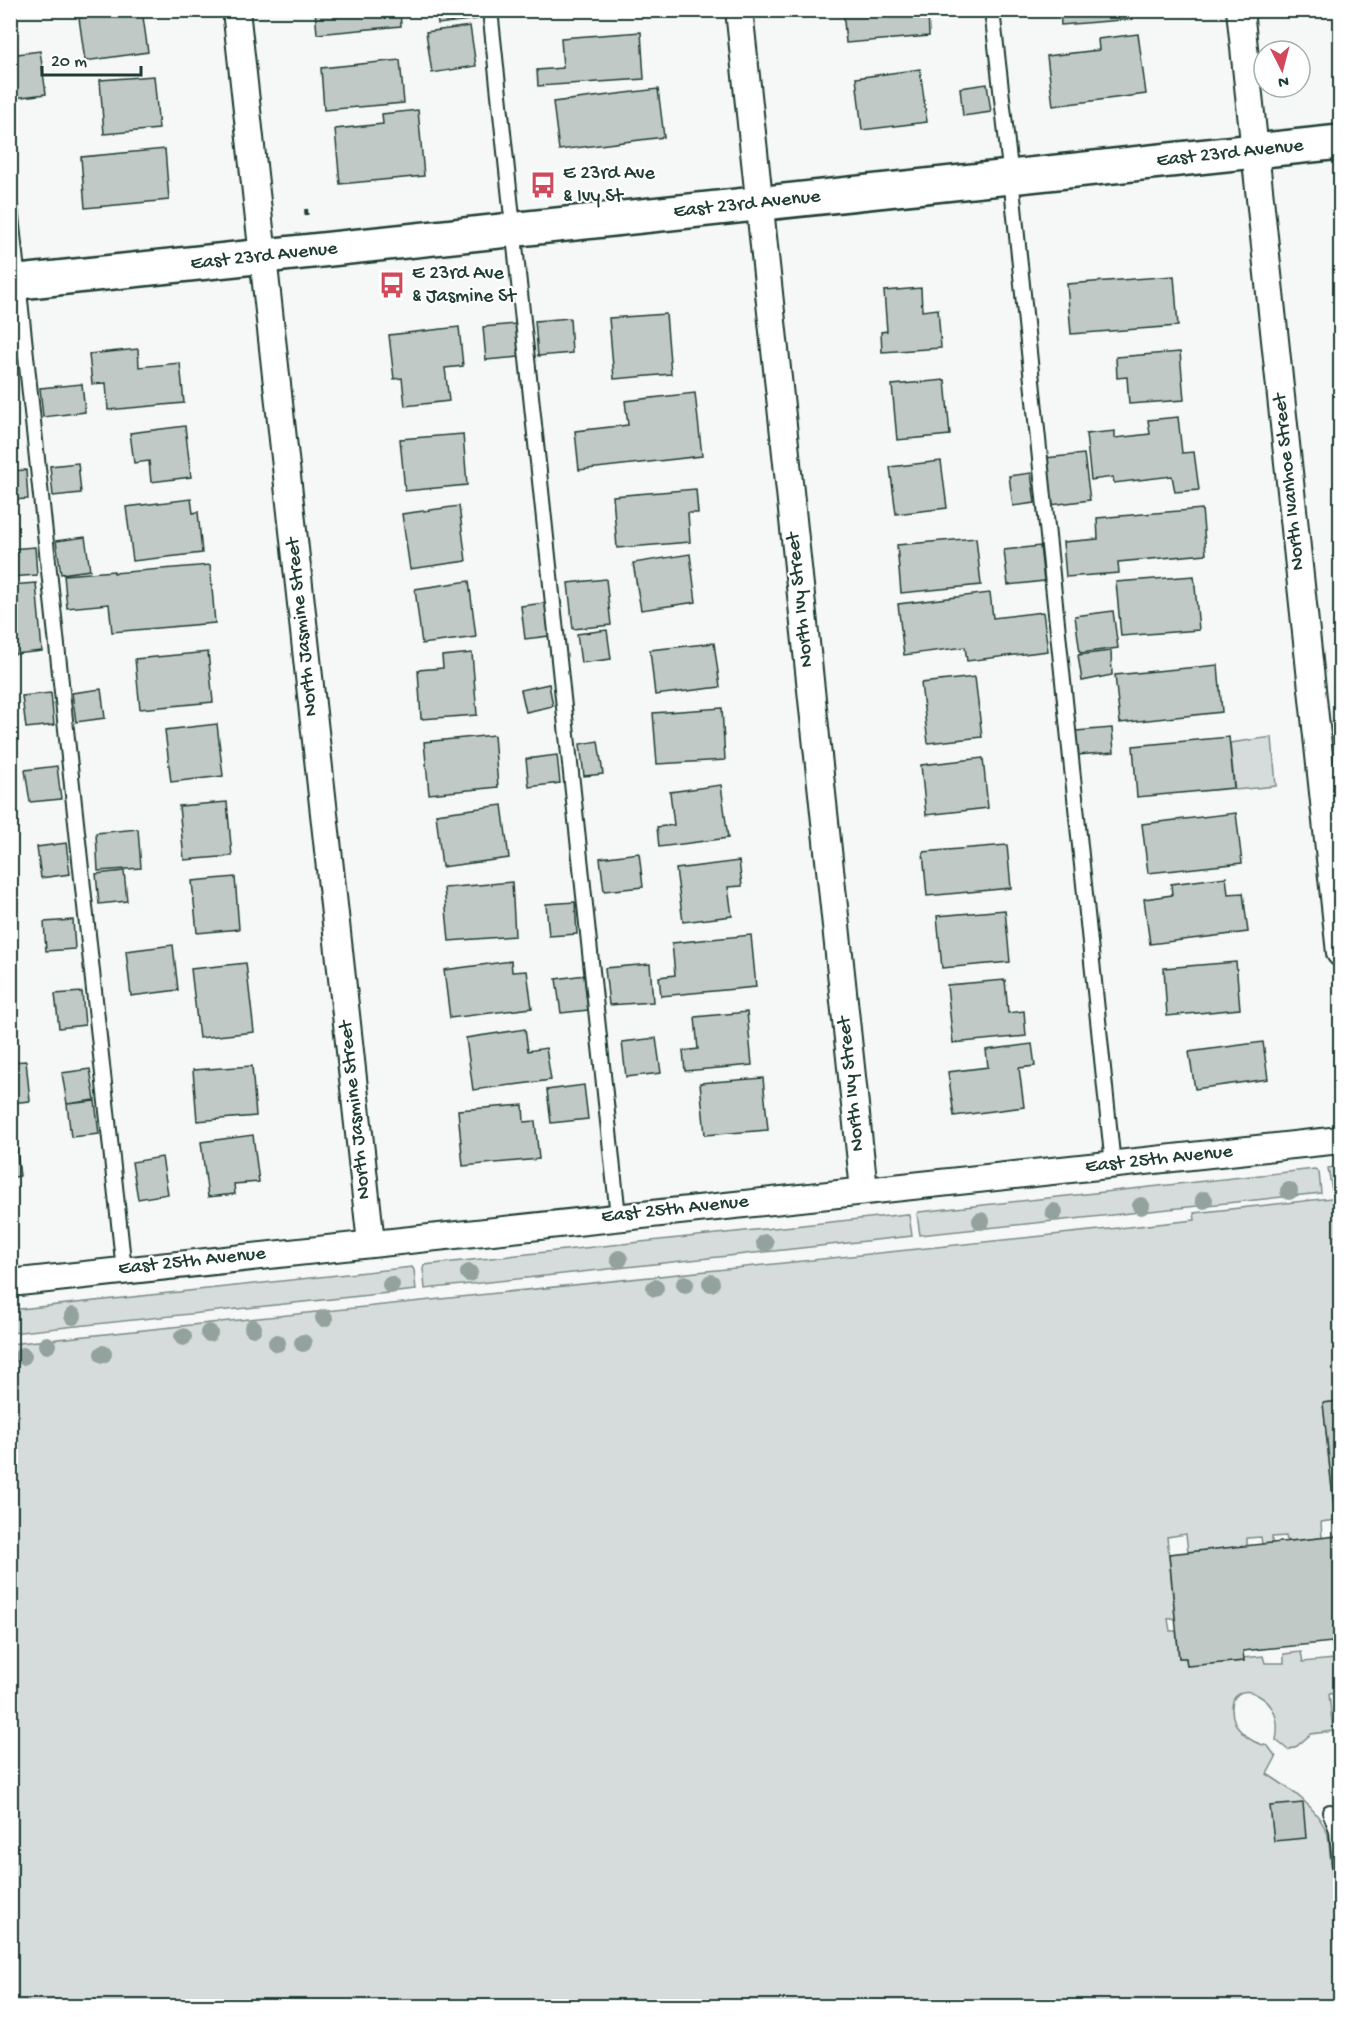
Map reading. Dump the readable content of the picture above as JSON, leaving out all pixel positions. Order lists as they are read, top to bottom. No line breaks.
{"streets":{"street":["East 23rd Avenue","North Ivanhoe Street","North Ivy Street","North Jasmine Street","East 25th Avenue"]},"crossings":[["East 23rd Avenue","North Ivanhoe Street"],["East 23rd Avenue","North Ivy Street"],["East 23rd Avenue","North Jasmine Street"],["North Ivy Street","East 25th Avenue"],["North Jasmine Street","East 25th Avenue"]],"places":{"bus stop":["E 23rd Ave & Ivy St","E 23rd Ave & Jasmine St"]},"scale_bar":"20 m","north":"bottom"}
